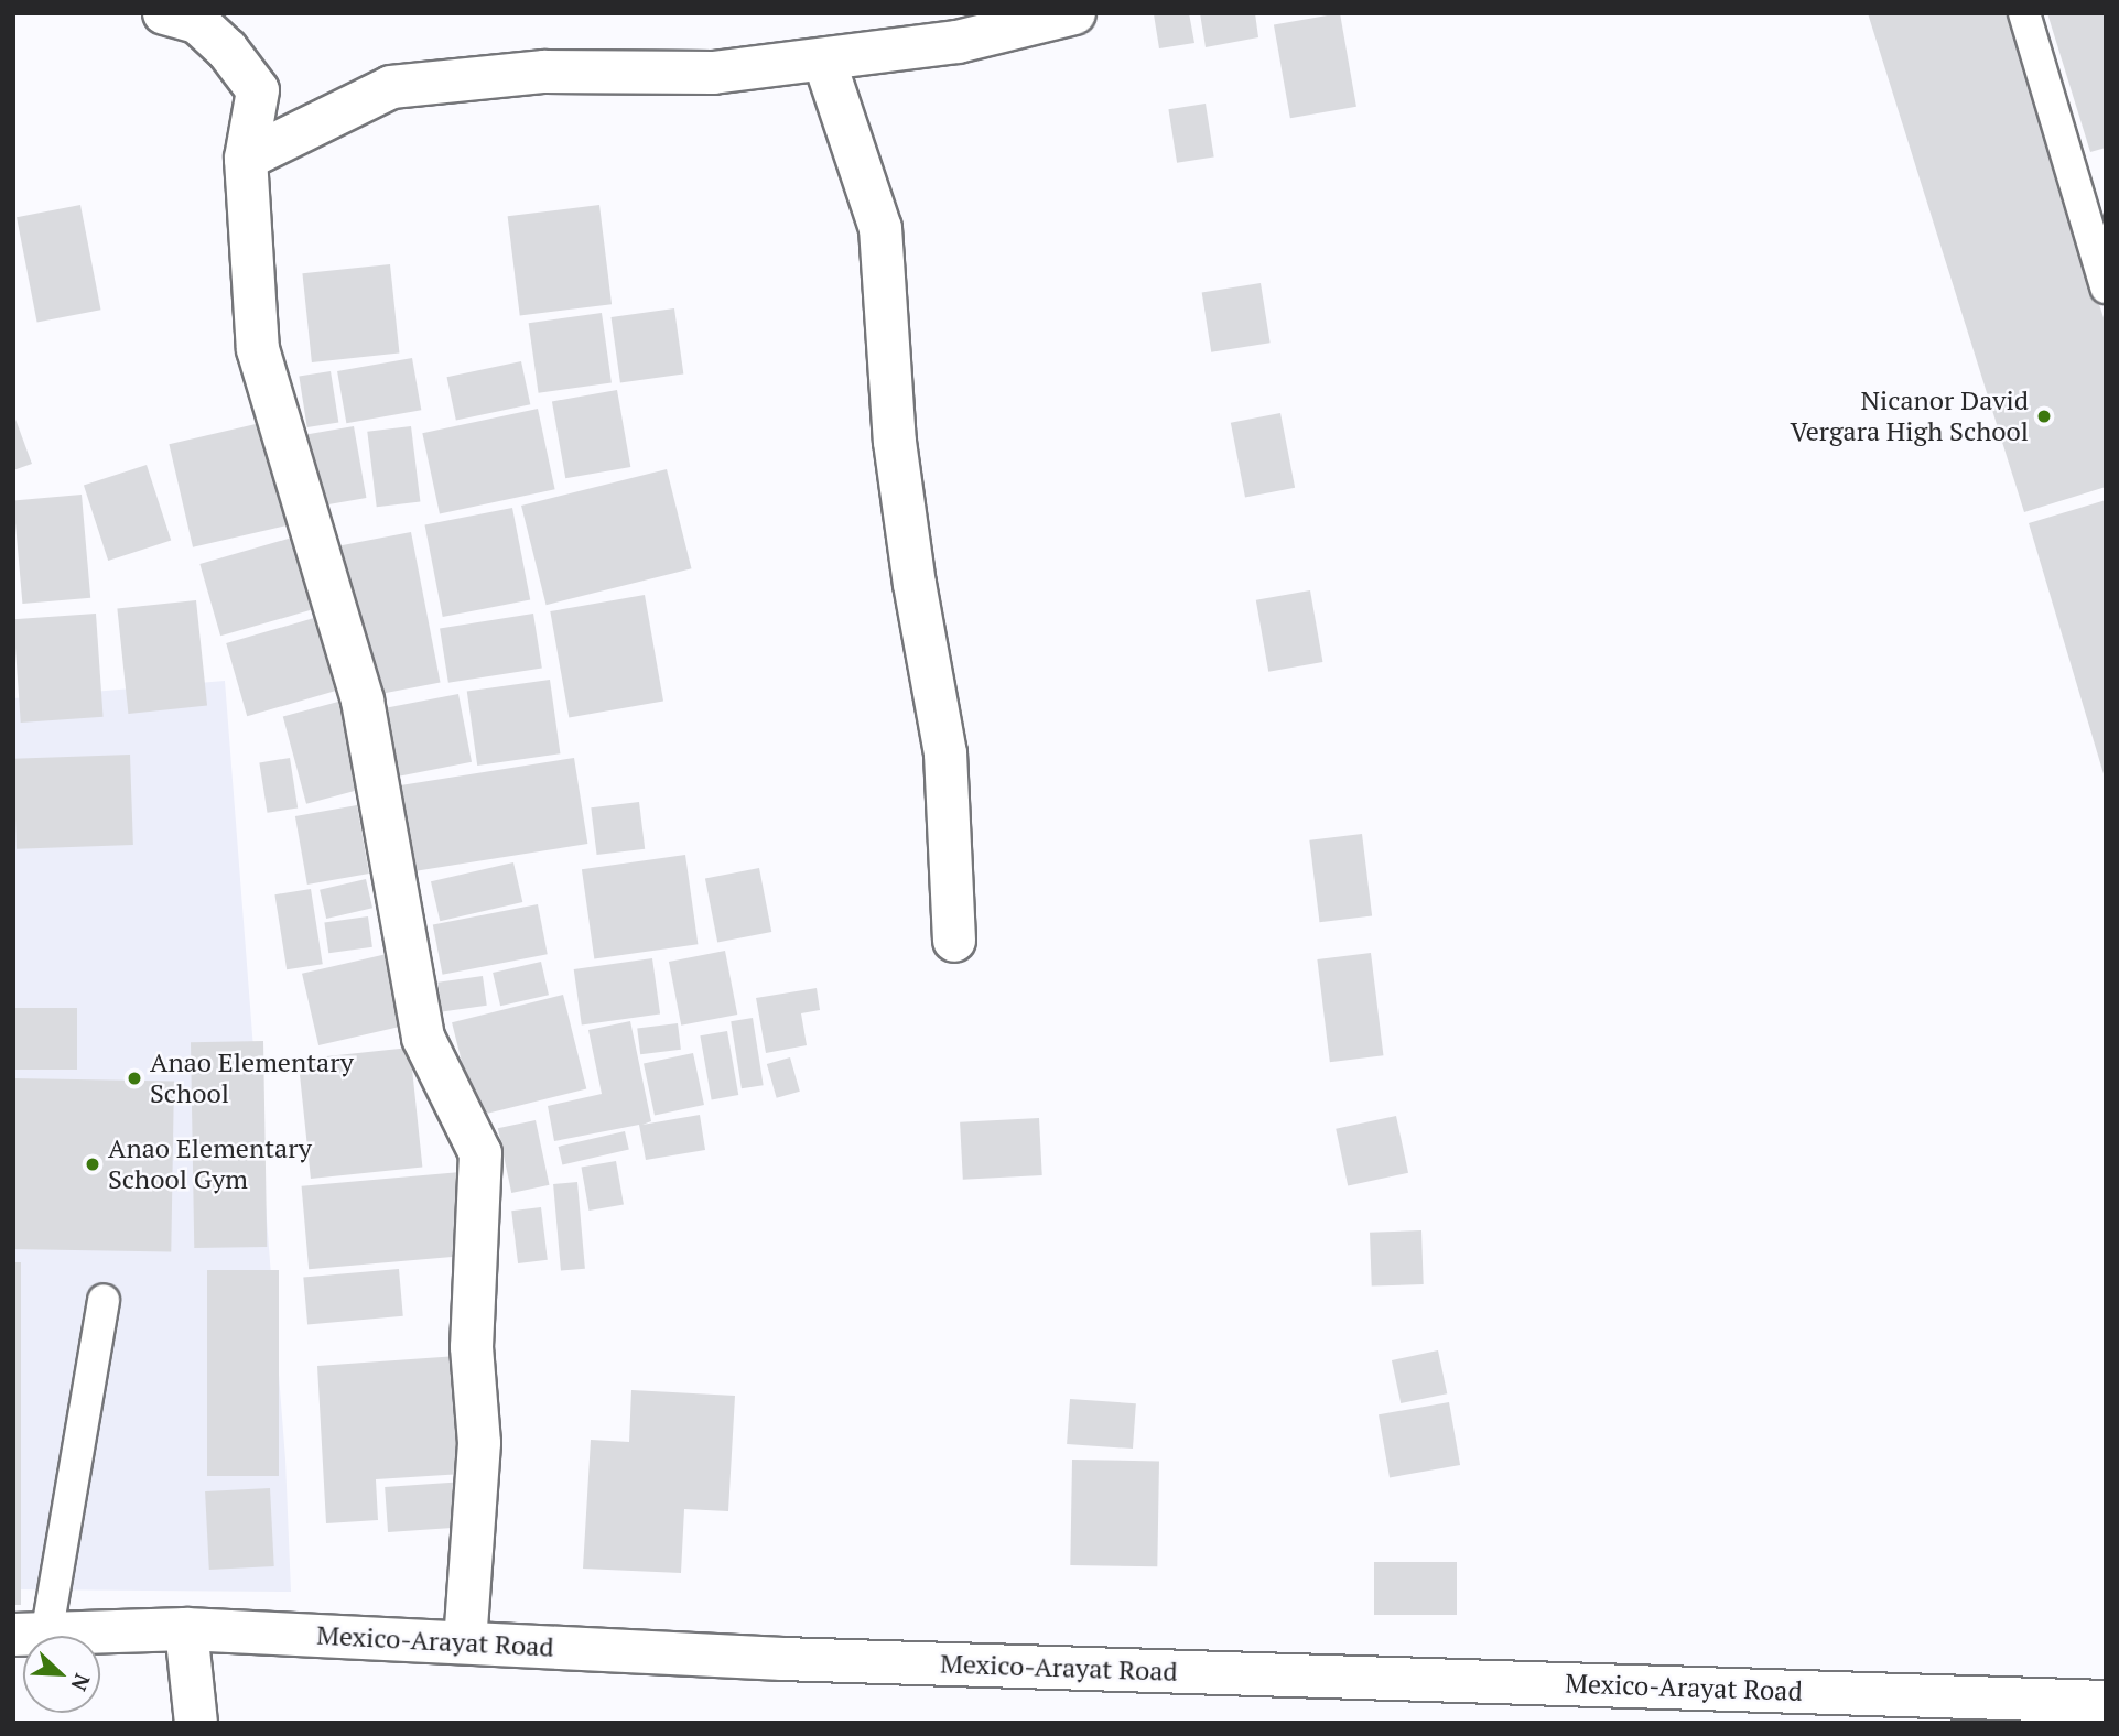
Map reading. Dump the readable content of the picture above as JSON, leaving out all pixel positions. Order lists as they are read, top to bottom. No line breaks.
{"streets":{"street":["Mexico-Arayat Road"]},"places":["Nicanor David Vergara High School","Anao Elementary School","Anao Elementary School Gym"],"north":"bottom right"}
